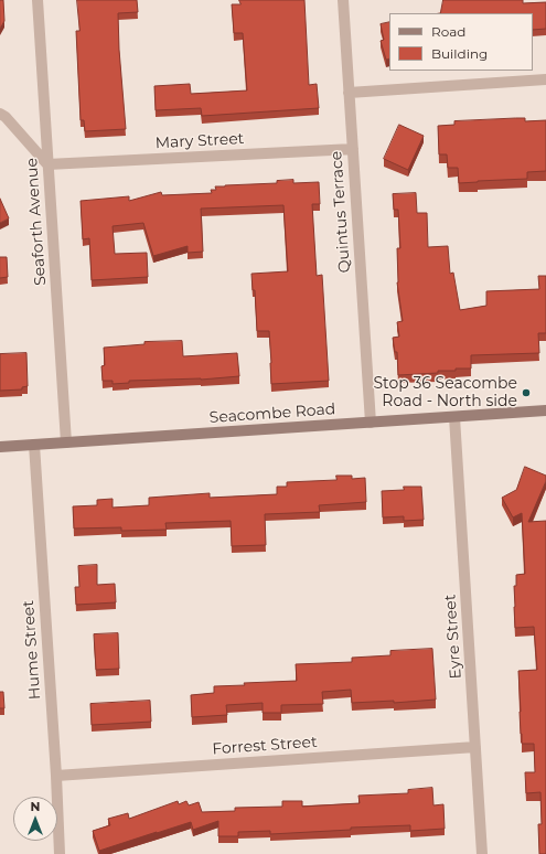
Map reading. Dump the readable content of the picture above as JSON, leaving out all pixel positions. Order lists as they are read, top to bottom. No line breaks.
{"streets":{"main road":["Seacombe Road"],"street":["Mary Street","Quintus Terrace","Seaforth Avenue","Eyre Street","Hume Street","Forrest Street"]},"crossings":[["Mary Street","Quintus Terrace"],["Mary Street","Seaforth Avenue"],["Quintus Terrace","Seacombe Road"],["Seaforth Avenue","Seacombe Road"],["Seacombe Road","Eyre Street"],["Seacombe Road","Hume Street"],["Eyre Street","Forrest Street"],["Hume Street","Forrest Street"]],"places":["Stop 36 Seacombe Road - North side"],"legend":["Road","Building"],"north":"top"}
